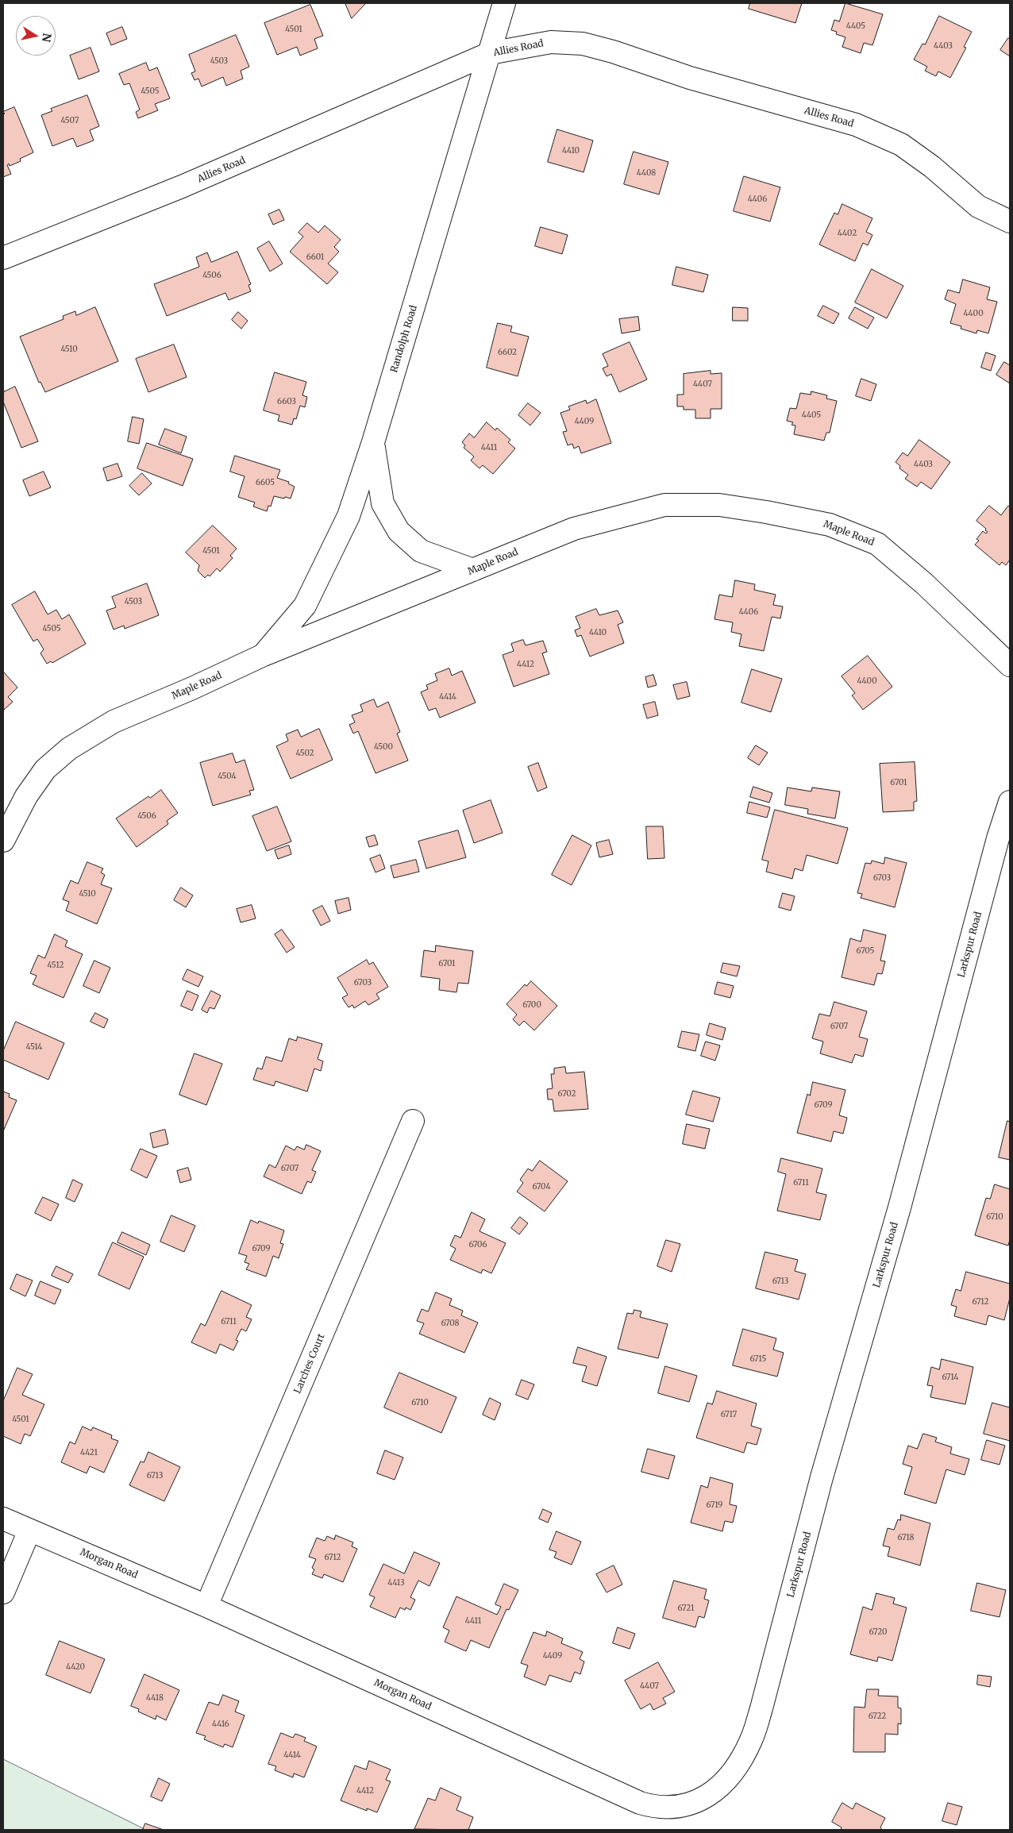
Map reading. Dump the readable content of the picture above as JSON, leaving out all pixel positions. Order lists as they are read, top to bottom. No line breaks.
{"streets":{"street":["Allies Road","Randolph Road","Maple Road","Larkspur Road","Larches Court","Morgan Road"]},"crossings":[["Allies Road","Randolph Road"],["Randolph Road","Maple Road"],["Larkspur Road","Morgan Road"],["Larches Court","Morgan Road"]],"house_numbers":["4405","4501","4403","4503","4505","4507","4410","4408","4406","4402","6601","4506","4400","4510","6602","4407","6603","4405","4409","4411","4403","6605","4501","4503","4406","4505","4410","4412","4400","4414","4500","4502","4504","6701","4506","6703","4510","6705","6701","4512","6703","6700","6707","4514","6702","6709","6707","6711","6704","6710","6706","6709","6713","6712","6711","6708","6715","6714","6710","6717","4501","4421","6713","6719","6718","6712","4413","6721","4411","6720","4409","4420","4407","4418","6722","4416","4414","4412"],"north":"right"}
